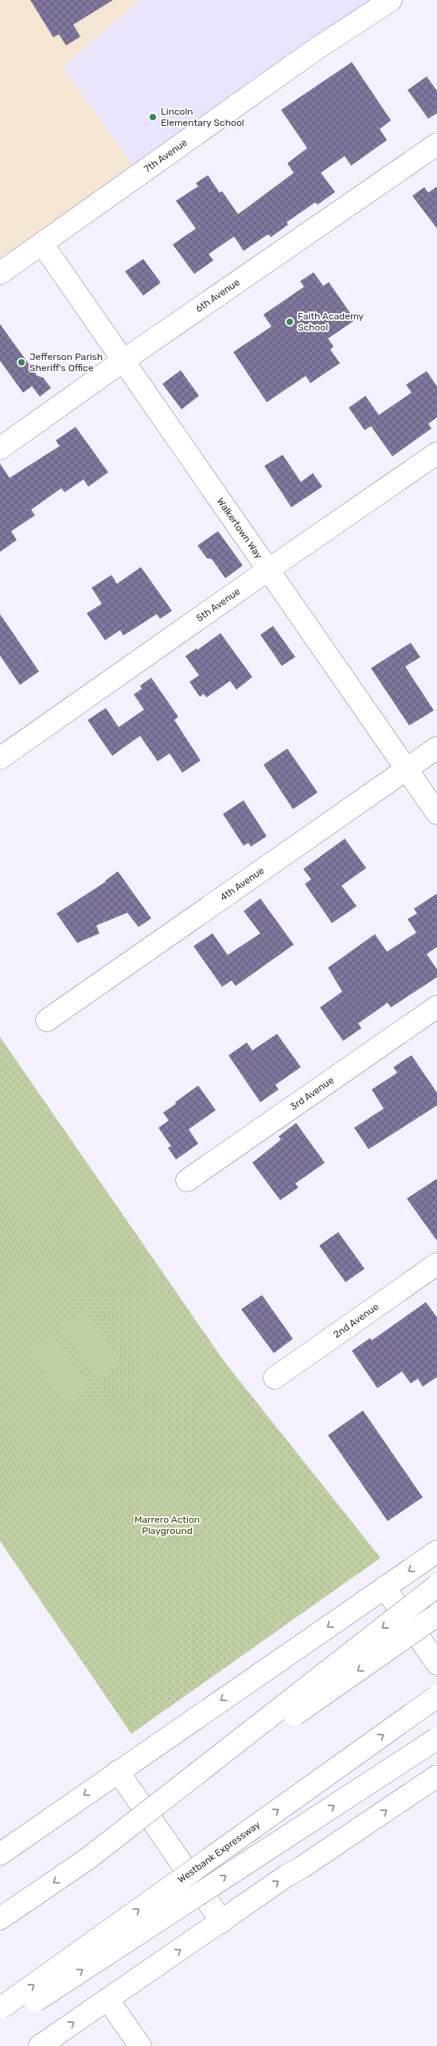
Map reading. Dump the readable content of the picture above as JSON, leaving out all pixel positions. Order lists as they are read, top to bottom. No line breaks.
{"streets":{"main road":["7th Avenue","6th Avenue","Walkertown Way","5th Avenue","4th Avenue","3rd Avenue","2nd Avenue","Westbank Expressway"]},"crossings":[["7th Avenue","Walkertown Way"],["6th Avenue","Walkertown Way"],["Walkertown Way","5th Avenue"],["Walkertown Way","4th Avenue"]],"parks":["Marrero Action Playground"],"places":["Lincoln Elementary School","Faith Academy School","Jefferson Parish Sheriff's Office"]}
